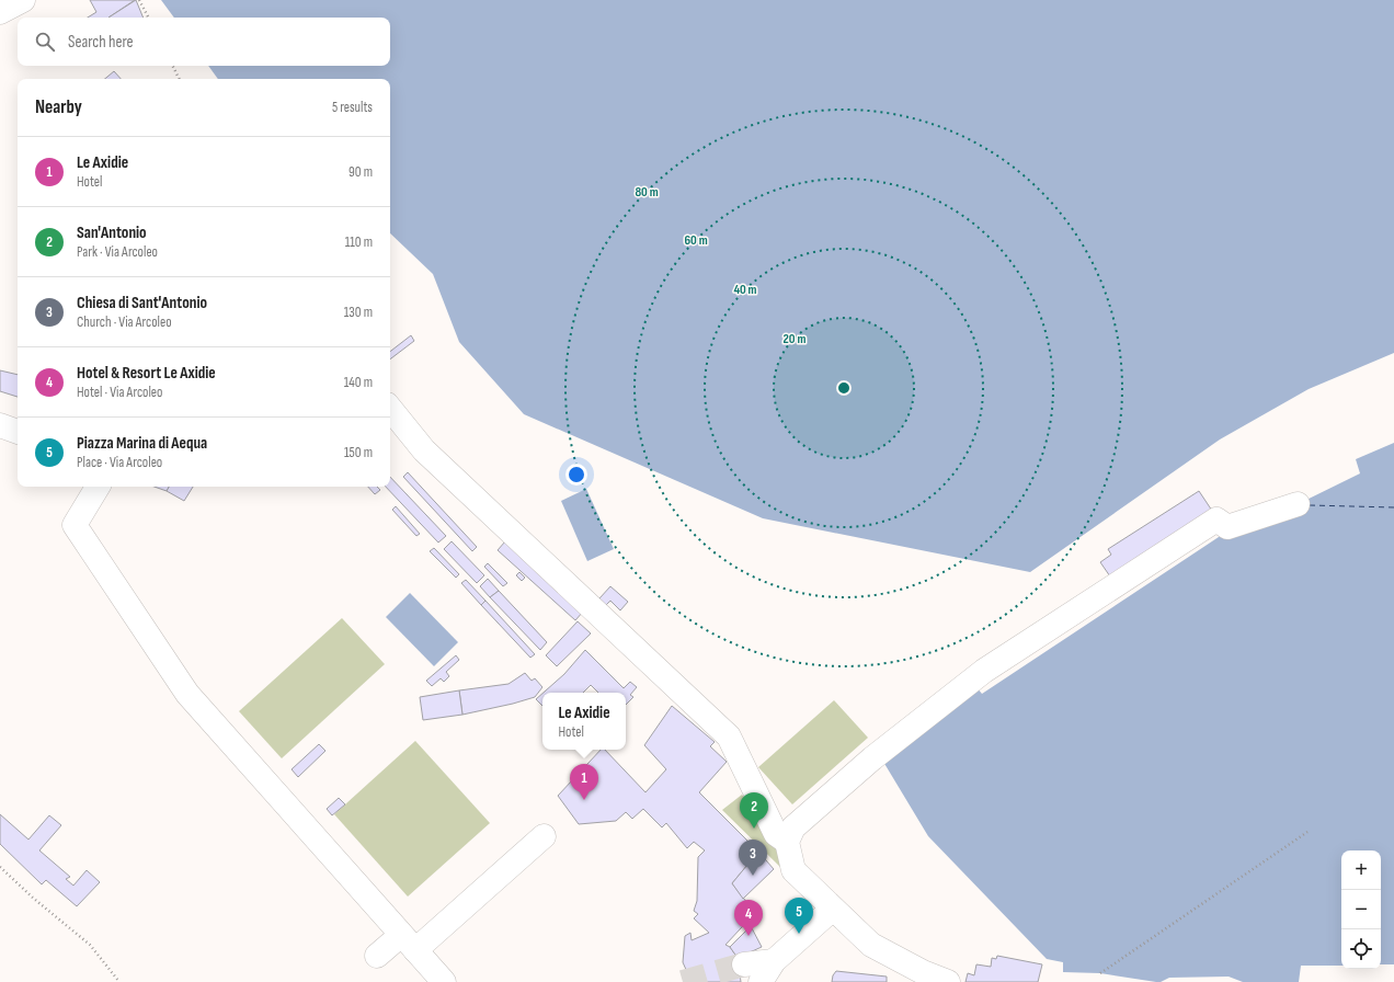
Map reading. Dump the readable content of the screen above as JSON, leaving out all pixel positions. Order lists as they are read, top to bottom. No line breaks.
{"page":{"search":"Search here","heading":["Nearby","5 results"],"list":[{"mark":"1","name":"Le Axidie","note":"Hotel","value":"90 m"},{"mark":"2","name":"San'Antonio","note":"Park · Via Arcoleo","value":"110 m"},{"mark":"3","name":"Chiesa di Sant'Antonio","note":"Church · Via Arcoleo","value":"130 m"},{"mark":"4","name":"Hotel & Resort Le Axidie","note":"Hotel · Via Arcoleo","value":"140 m"},{"mark":"5","name":"Piazza Marina di Aequa","note":"Place · Via Arcoleo","value":"150 m"}],"popup":["Le Axidie","Hotel"],"pins":["1","2","3","5","4"],"map_buttons":["+","−"]},"rings":["80 m","60 m","40 m","20 m"]}
